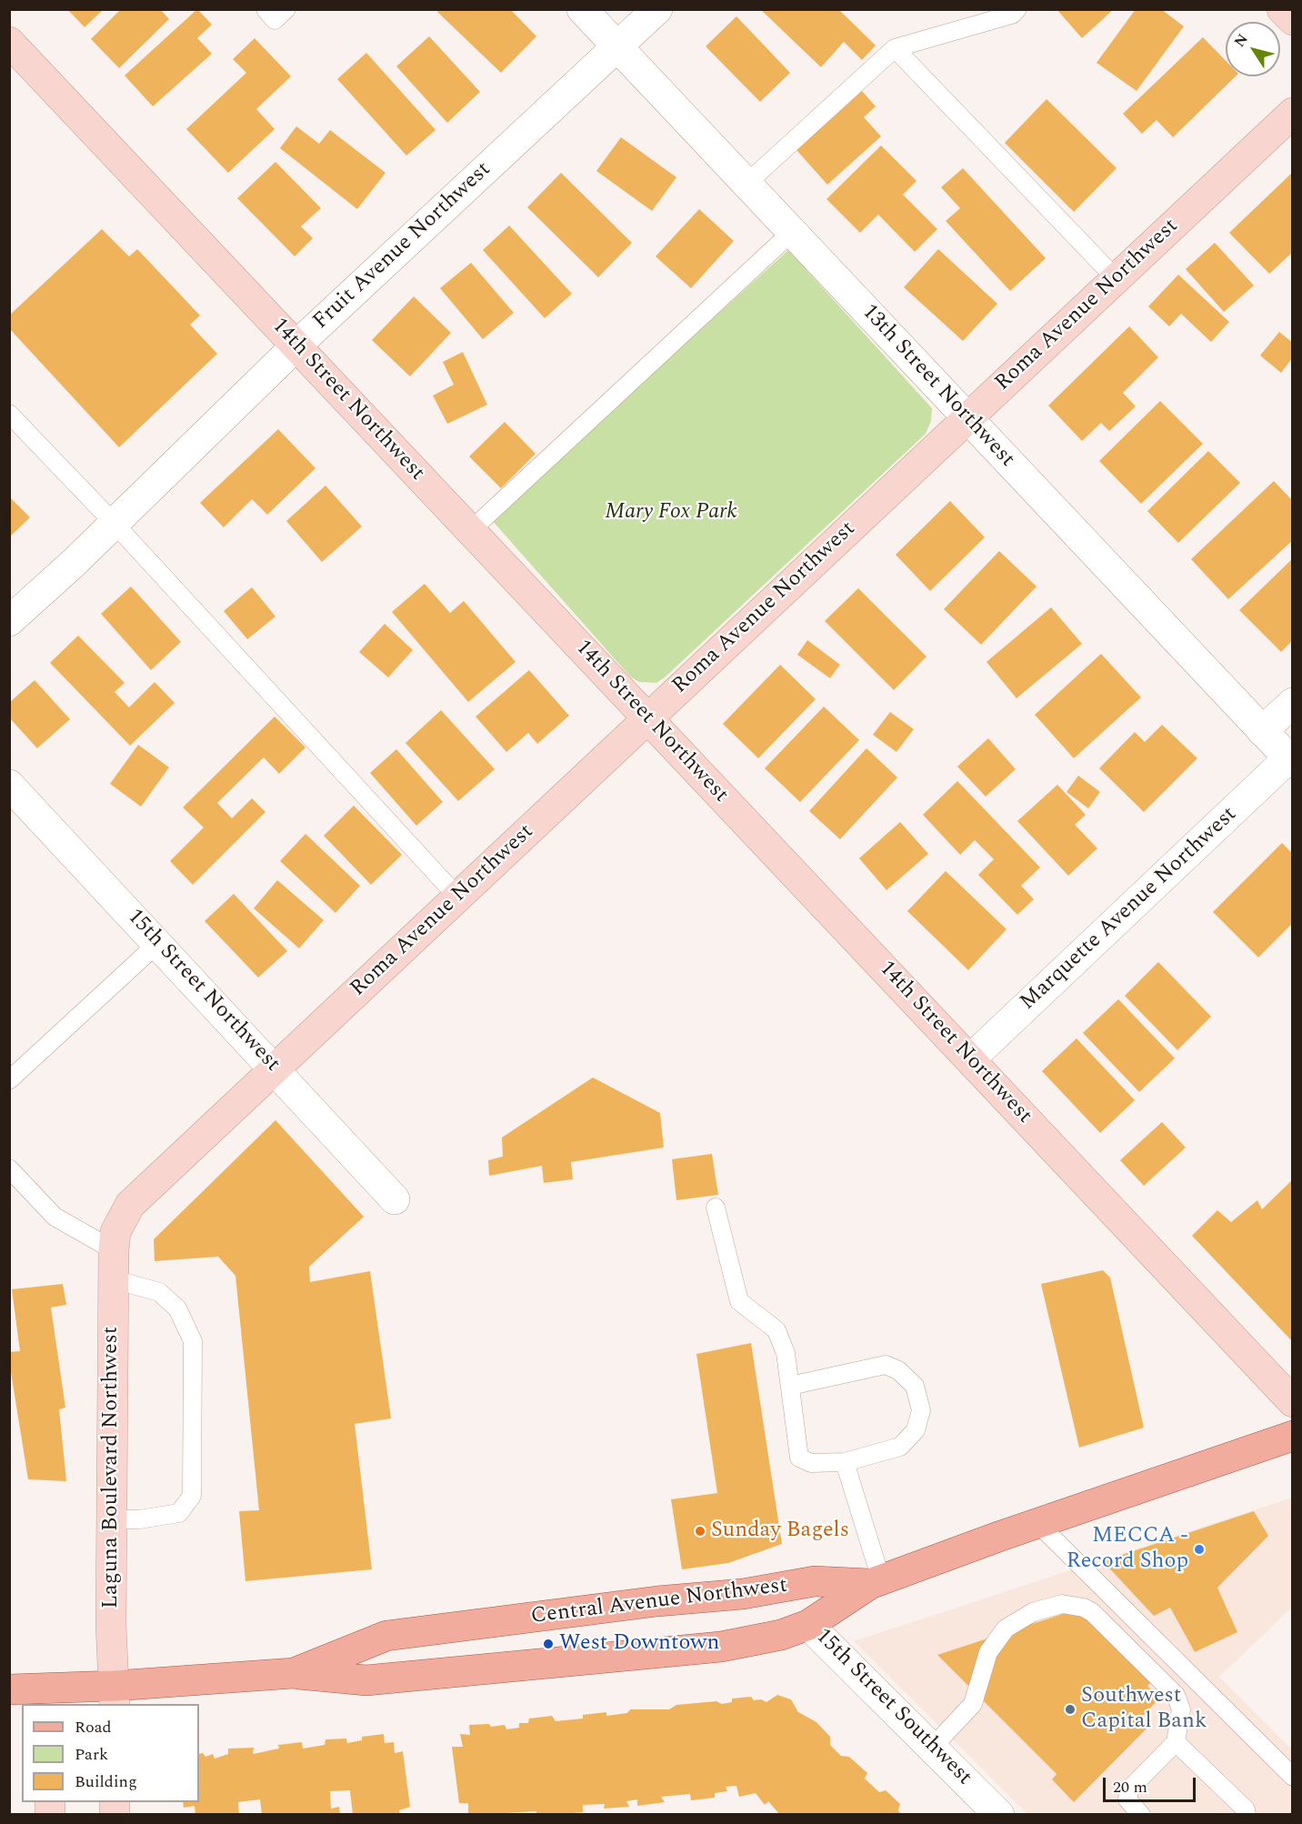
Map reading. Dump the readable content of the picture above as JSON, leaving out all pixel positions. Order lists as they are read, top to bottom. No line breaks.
{"streets":{"main road":["Central Avenue Northwest"],"street":["Fruit Avenue Northwest","Roma Avenue Northwest","13th Street Northwest","14th Street Northwest","Marquette Avenue Northwest","15th Street Northwest","Laguna Boulevard Northwest","15th Street Southwest"]},"crossings":[["Fruit Avenue Northwest","13th Street Northwest"],["Fruit Avenue Northwest","14th Street Northwest"],["Roma Avenue Northwest","13th Street Northwest"],["Roma Avenue Northwest","14th Street Northwest"],["Roma Avenue Northwest","15th Street Northwest"],["Roma Avenue Northwest","Laguna Boulevard Northwest"],["13th Street Northwest","Marquette Avenue Northwest"],["14th Street Northwest","Marquette Avenue Northwest"],["Laguna Boulevard Northwest","Central Avenue Northwest"]],"parks":["Mary Fox Park"],"places":["Sunday Bagels","MECCA - Record Shop","West Downtown","Southwest Capital Bank"],"legend":["Road","Park","Building"],"scale_bar":"20 m","north":"top left"}
